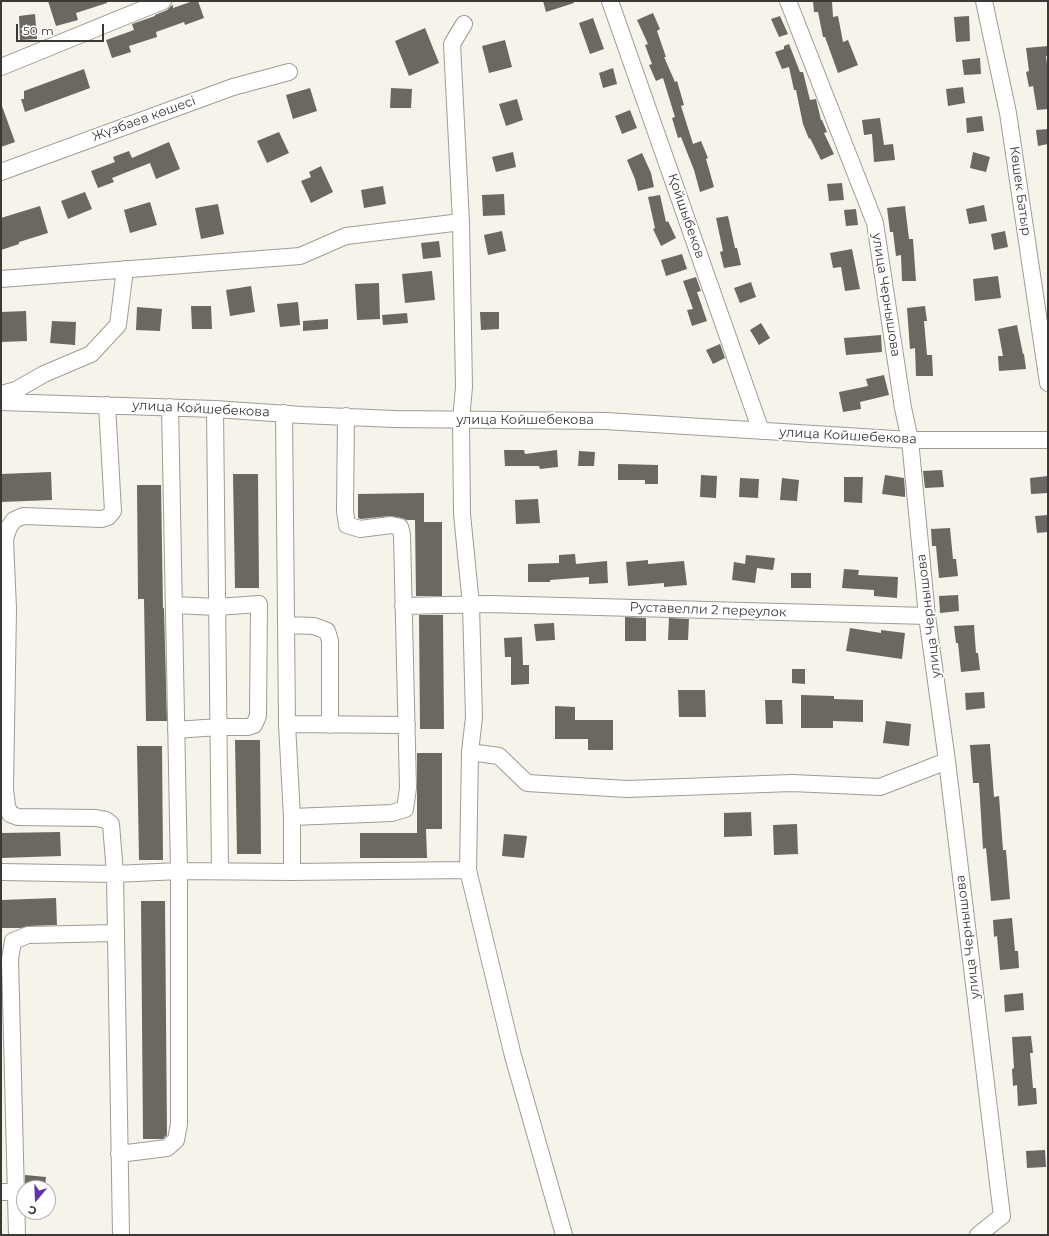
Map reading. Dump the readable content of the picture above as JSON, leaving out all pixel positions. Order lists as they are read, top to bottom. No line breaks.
{"streets":{"street":["Жүзбаев көшесі","Көшек Батыр","Қойшыбеков","улица Чернышова","улица Койшебекова","Руставелли 2 переулок"]},"crossings":[["Қойшыбеков","улица Койшебекова"],["улица Чернышова","улица Койшебекова"],["улица Чернышова","Руставелли 2 переулок"]],"scale_bar":"50 m","north":"bottom"}
